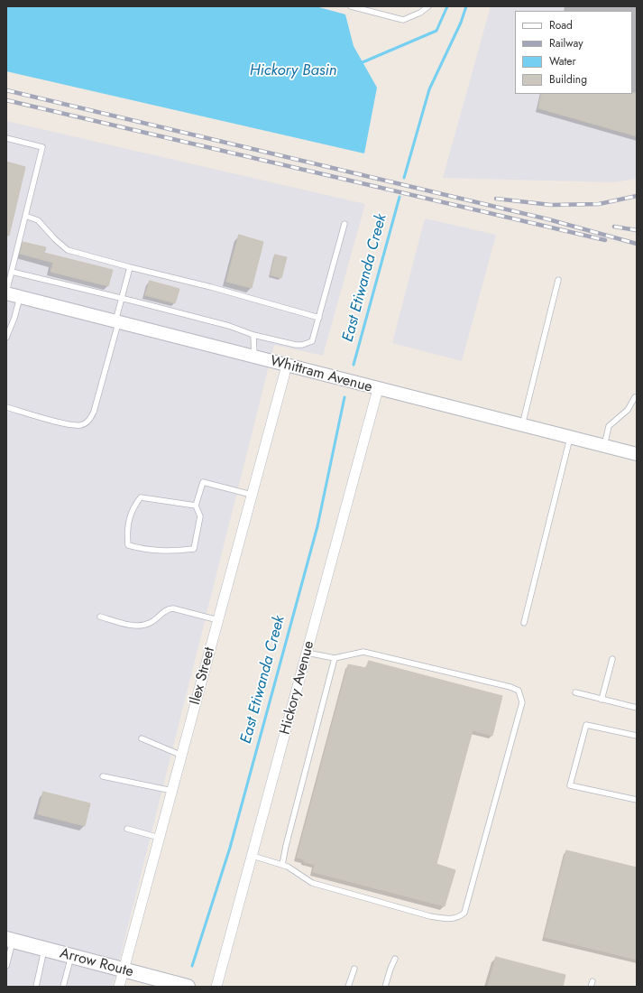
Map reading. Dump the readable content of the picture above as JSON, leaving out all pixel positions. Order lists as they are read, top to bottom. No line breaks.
{"streets":{"main road":["Arrow Route"],"street":["Whittram Avenue","Ilex Street","Hickory Avenue"]},"crossings":[["Whittram Avenue","Ilex Street"],["Whittram Avenue","Hickory Avenue"],["Ilex Street","Arrow Route"]],"water":["Hickory Basin","East Etiwanda Creek"],"legend":["Road","Railway","Water","Building"]}
